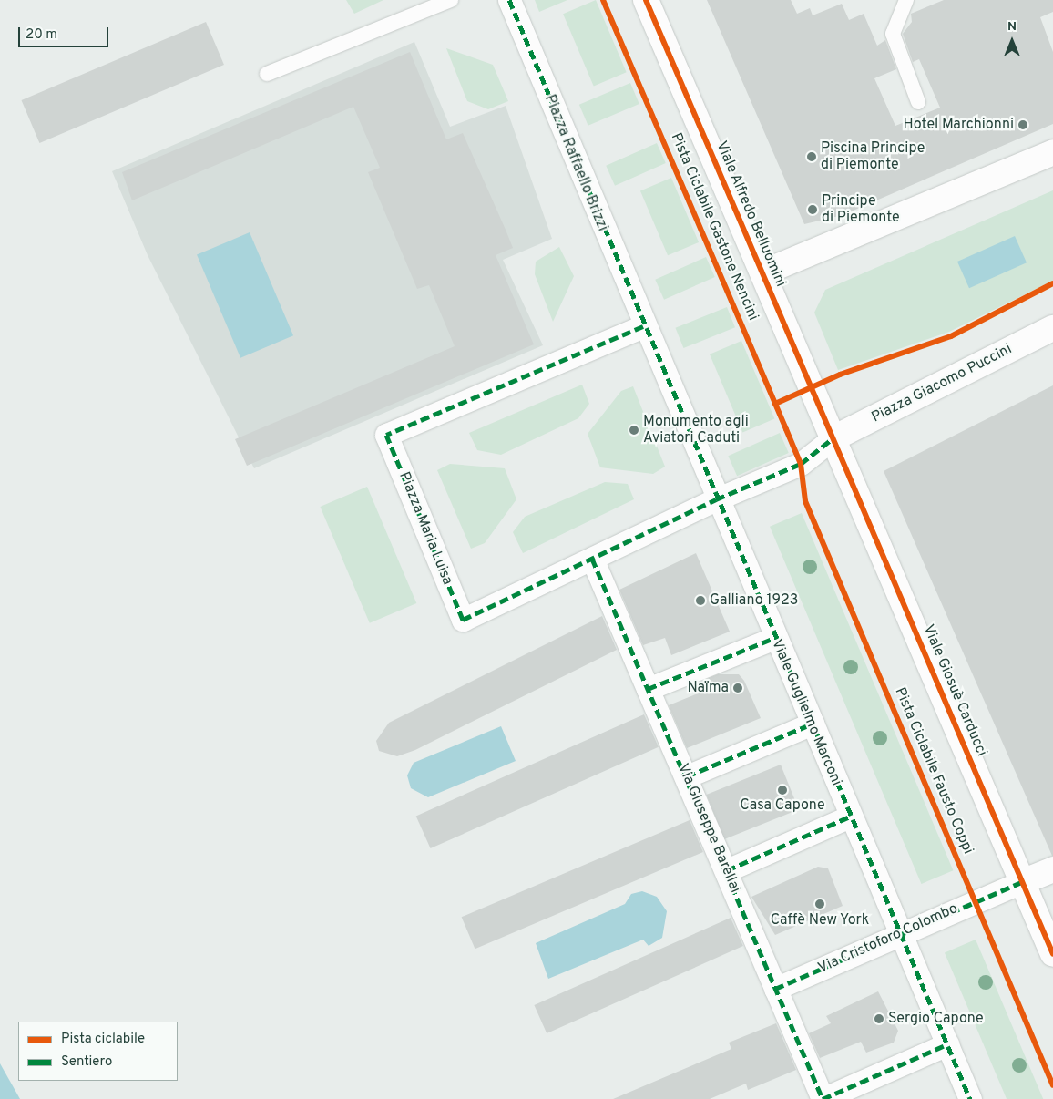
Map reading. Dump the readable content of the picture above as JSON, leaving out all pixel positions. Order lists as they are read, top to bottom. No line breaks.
{"streets":{"street":["Piazza Raffaello Brizzi","Viale Alfredo Belluomini","Piazza Giacomo Puccini","Piazza Maria Luisa","Viale Giosuè Carducci","Viale Guglielmo Marconi","Via Giuseppe Barellai","Via Cristoforo Colombo"],"cycle path":["Pista Ciclabile Gastone Nencini"]},"crossings":[["Piazza Raffaello Brizzi","Piazza Maria Luisa"],["Piazza Raffaello Brizzi","Viale Guglielmo Marconi"],["Viale Alfredo Belluomini","Piazza Giacomo Puccini"],["Viale Alfredo Belluomini","Piazza Maria Luisa"],["Viale Alfredo Belluomini","Viale Giosuè Carducci"],["Piazza Giacomo Puccini","Piazza Maria Luisa"],["Piazza Giacomo Puccini","Viale Giosuè Carducci"],["Piazza Maria Luisa","Viale Giosuè Carducci"],["Piazza Maria Luisa","Viale Guglielmo Marconi"],["Piazza Maria Luisa","Via Giuseppe Barellai"],["Viale Giosuè Carducci","Via Cristoforo Colombo"],["Viale Guglielmo Marconi","Via Cristoforo Colombo"],["Via Giuseppe Barellai","Via Cristoforo Colombo"]],"places":["Hotel Marchionni","Piscina Principe di Piemonte","Principe di Piemonte","Monumento agli Aviatori Caduti","Galliano 1923","Naïma","Casa Capone","Caffè New York","Sergio Capone"],"legend":["Pista ciclabile","Sentiero"],"scale_bar":"20 m","north":"top"}
